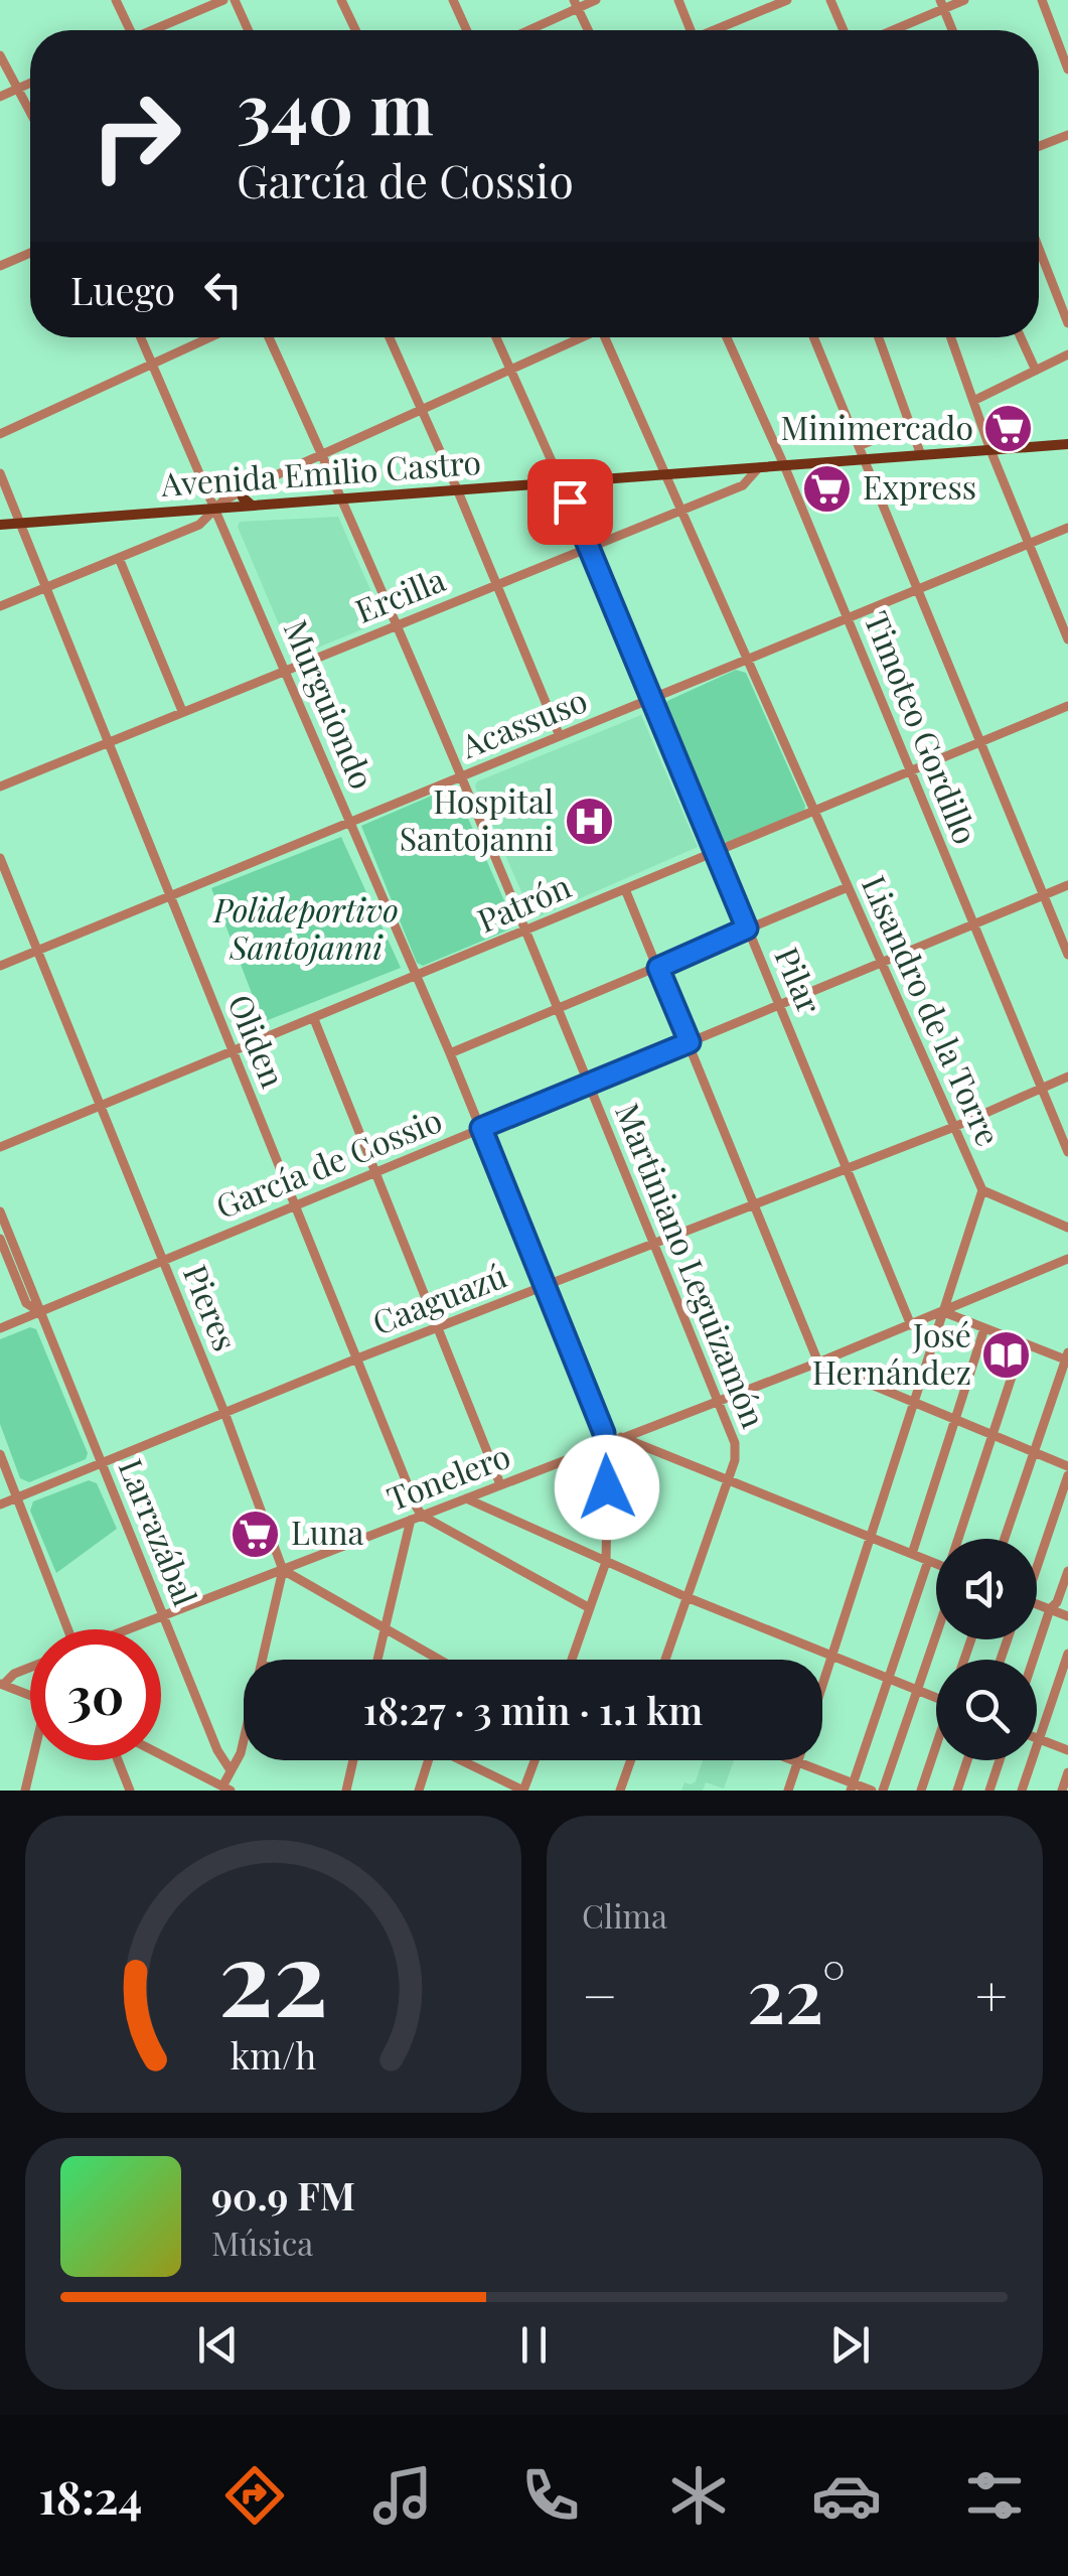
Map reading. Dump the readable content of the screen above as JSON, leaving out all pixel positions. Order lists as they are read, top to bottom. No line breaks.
{"streets":{"main road":["Avenida Emilio Castro"],"street":["Ercilla","Murguiondo","Acassuso","Timoteo Gordillo","Patrón","Pilar","Lisandro de la Torre","Oliden","García de Cossio","Martiniano Leguizamón","Caaguazú","Pieres","Tonelero","Larrazábal"]},"crossings":[["Avenida Emilio Castro","Ercilla"],["Avenida Emilio Castro","Murguiondo"],["Avenida Emilio Castro","Timoteo Gordillo"],["Avenida Emilio Castro","Pilar"],["Avenida Emilio Castro","Lisandro de la Torre"],["Avenida Emilio Castro","Oliden"],["Avenida Emilio Castro","Martiniano Leguizamón"],["Ercilla","Murguiondo"],["Ercilla","Pilar"],["Ercilla","Lisandro de la Torre"],["Ercilla","Oliden"],["Ercilla","Martiniano Leguizamón"],["Murguiondo","Acassuso"],["Murguiondo","Patrón"],["Murguiondo","García de Cossio"],["Murguiondo","Caaguazú"],["Murguiondo","Tonelero"],["Acassuso","Timoteo Gordillo"],["Acassuso","Pilar"],["Acassuso","Lisandro de la Torre"],["Acassuso","Oliden"],["Acassuso","Martiniano Leguizamón"],["Acassuso","Pieres"],["Timoteo Gordillo","Patrón"],["Timoteo Gordillo","García de Cossio"],["Timoteo Gordillo","Caaguazú"],["Patrón","Pilar"],["Patrón","Lisandro de la Torre"],["Patrón","Oliden"],["Patrón","Martiniano Leguizamón"],["Patrón","Pieres"],["Pilar","García de Cossio"],["Pilar","Caaguazú"],["Pilar","Tonelero"],["Lisandro de la Torre","García de Cossio"],["Lisandro de la Torre","Caaguazú"],["Lisandro de la Torre","Tonelero"],["Oliden","García de Cossio"],["Oliden","Caaguazú"],["Oliden","Tonelero"],["García de Cossio","Martiniano Leguizamón"],["García de Cossio","Pieres"],["García de Cossio","Larrazábal"],["Martiniano Leguizamón","Caaguazú"],["Martiniano Leguizamón","Tonelero"],["Caaguazú","Pieres"],["Caaguazú","Larrazábal"],["Pieres","Tonelero"],["Tonelero","Larrazábal"]],"parks":["Polideportivo Santojanni"],"places":{"supermarket":["Minimercado","Express","Luna"],"hospital":["Hospital Santojanni"],"library":["José Hernández"]},"page":{"turn":["340 m","García de Cossio"],"then":"Luego","limit":"30","trip":"18:27 · 3 min · 1.1 km","tile":"Clima","heat":["−","22°","+"],"song":["90.9 FM","Música"],"tabs":"18:24","gauge":["22","km/h"]}}
